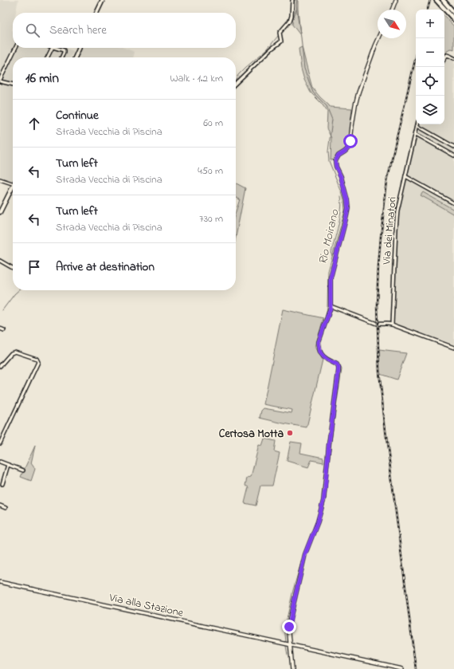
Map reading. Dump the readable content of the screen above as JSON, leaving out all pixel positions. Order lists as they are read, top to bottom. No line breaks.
{"streets":{"street":["Via dei Minatori","Via alla Stazione"]},"water":["Rio Moirano"],"places":["Certosa Motta"],"north":"bottom right","page":{"map_buttons":["+","−"],"search":"Search here","heading":["16 min","Walk · 1.2 km"],"list":[["Continue","Strada Vecchia di Piscina","60 m"],["Turn left","Strada Vecchia di Piscina","450 m"],["Turn left","Strada Vecchia di Piscina","730 m"],"Arrive at destination"]}}
